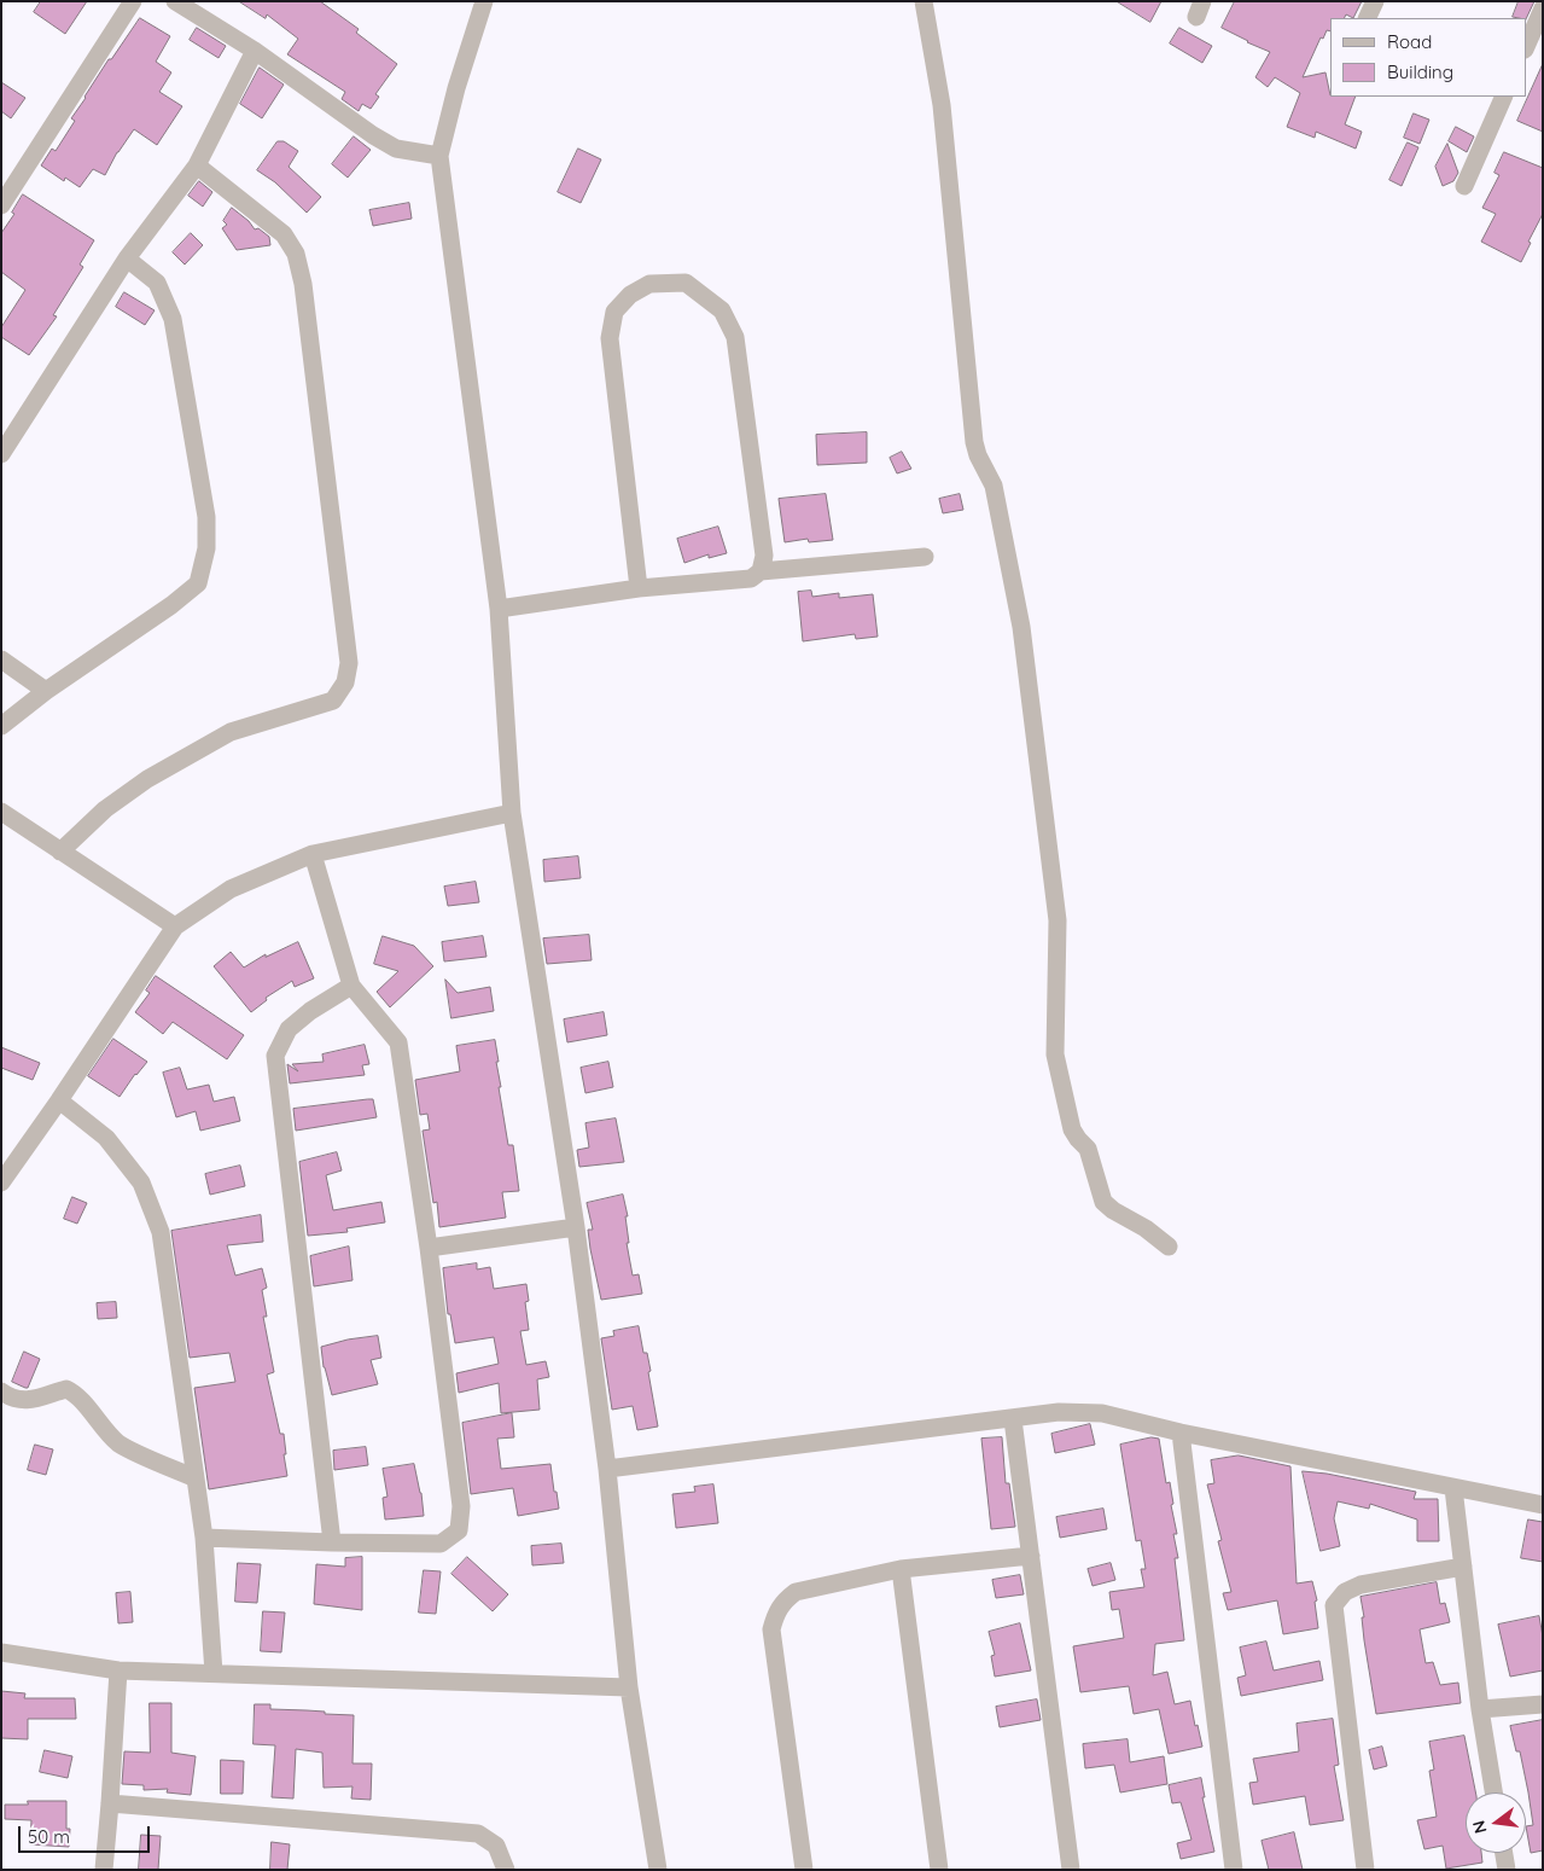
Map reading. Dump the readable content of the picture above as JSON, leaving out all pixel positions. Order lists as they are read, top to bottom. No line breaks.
{"legend":["Road","Building"],"scale_bar":"50 m","north":"left"}
